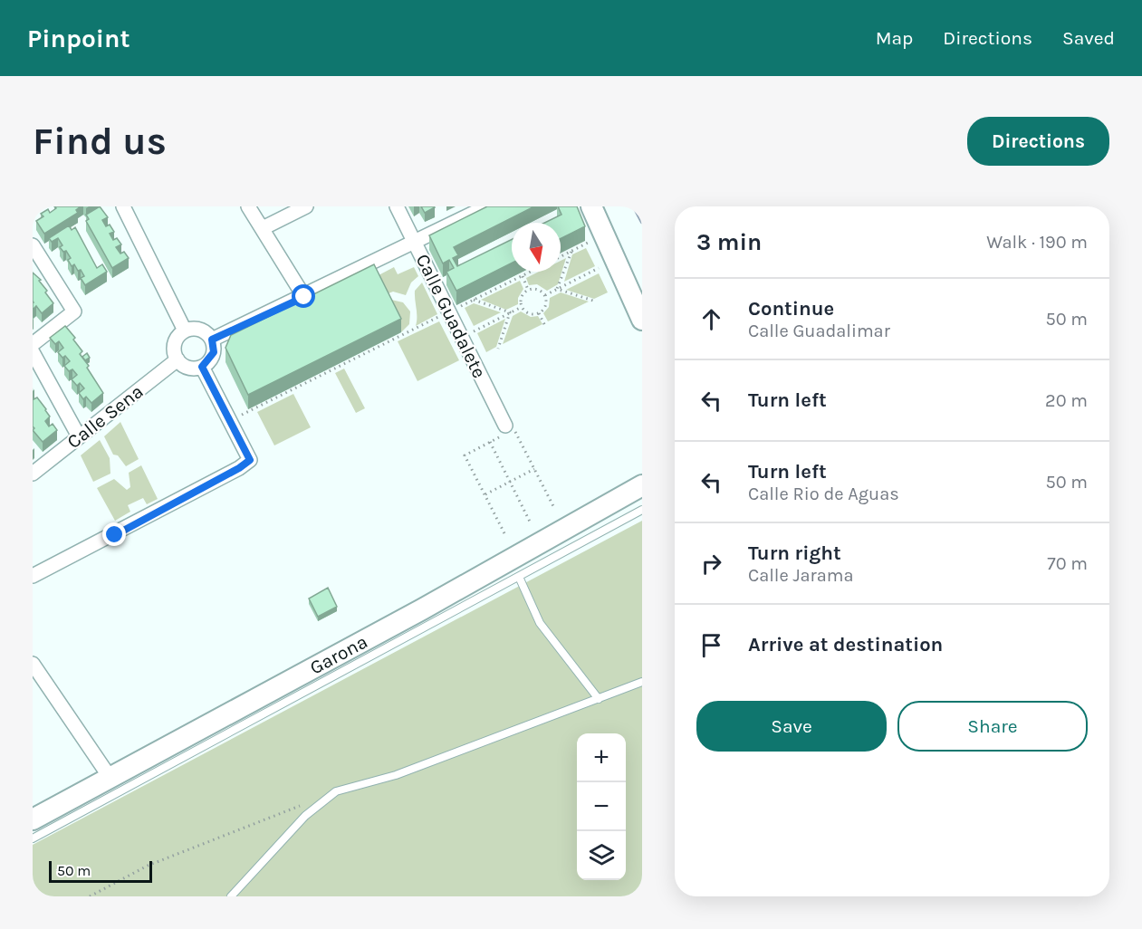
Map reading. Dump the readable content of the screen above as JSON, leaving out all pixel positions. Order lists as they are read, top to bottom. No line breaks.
{"streets":{"main road":["Garona"],"street":["Calle Guadalete","Calle Sena"]},"scale_bar":"50 m","north":"bottom","page":{"header":"Pinpoint","nav":["Map","Directions","Saved"],"buttons":["Directions",["Save","Share"]],"title":"Find us","heading":["3 min","Walk · 190 m"],"list":[["Continue","Calle Guadalimar","50 m"],["Turn left","20 m"],["Turn left","Calle Rio de Aguas","50 m"],["Turn right","Calle Jarama","70 m"],"Arrive at destination"],"map_buttons":["+","−"],"scale":"50 m"}}
